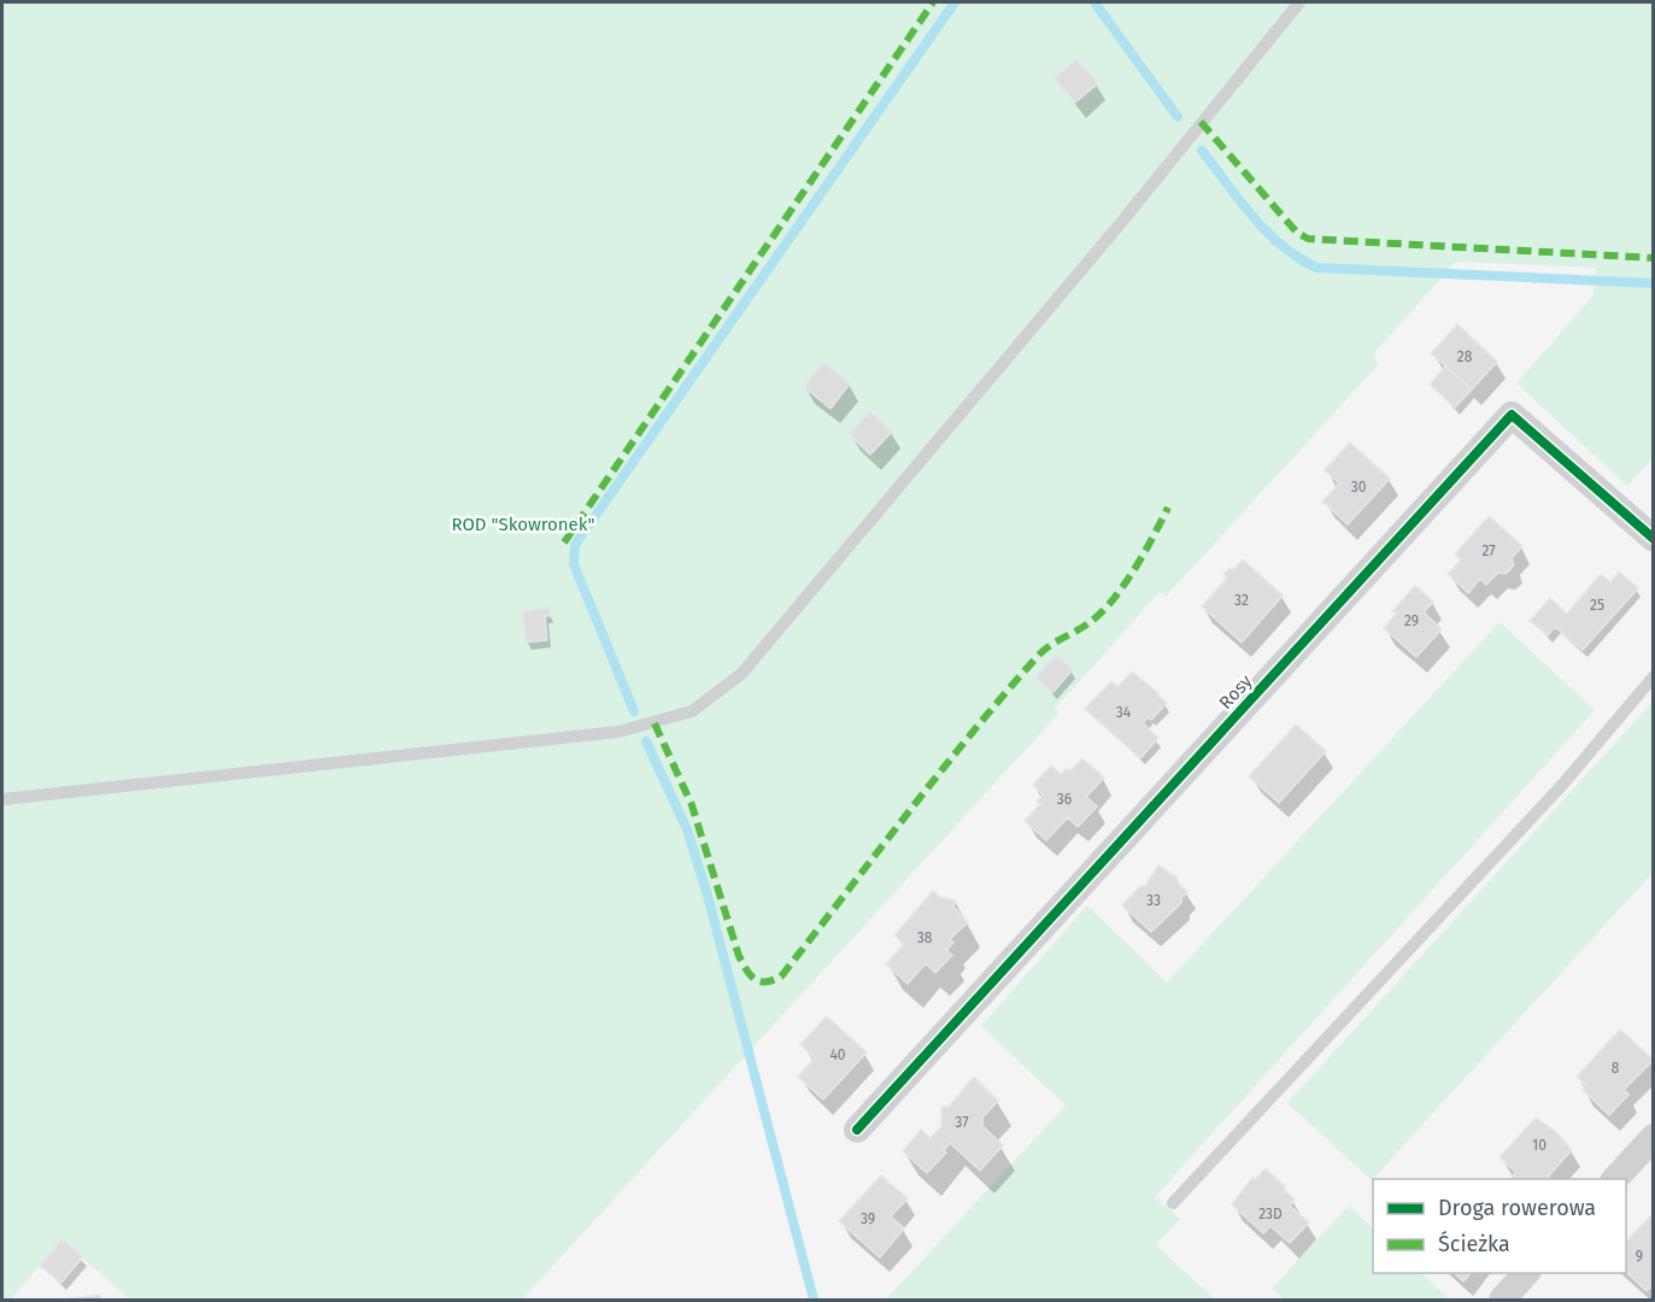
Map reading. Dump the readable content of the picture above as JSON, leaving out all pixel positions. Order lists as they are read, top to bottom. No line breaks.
{"streets":{"street":["Rosy"]},"parks":["ROD \"Skowronek\""],"house_numbers":["28","30","27","32","25","29","34","36","33","38","40","8","37","10","23D","39","9"],"legend":["Droga rowerowa","Ścieżka"]}
